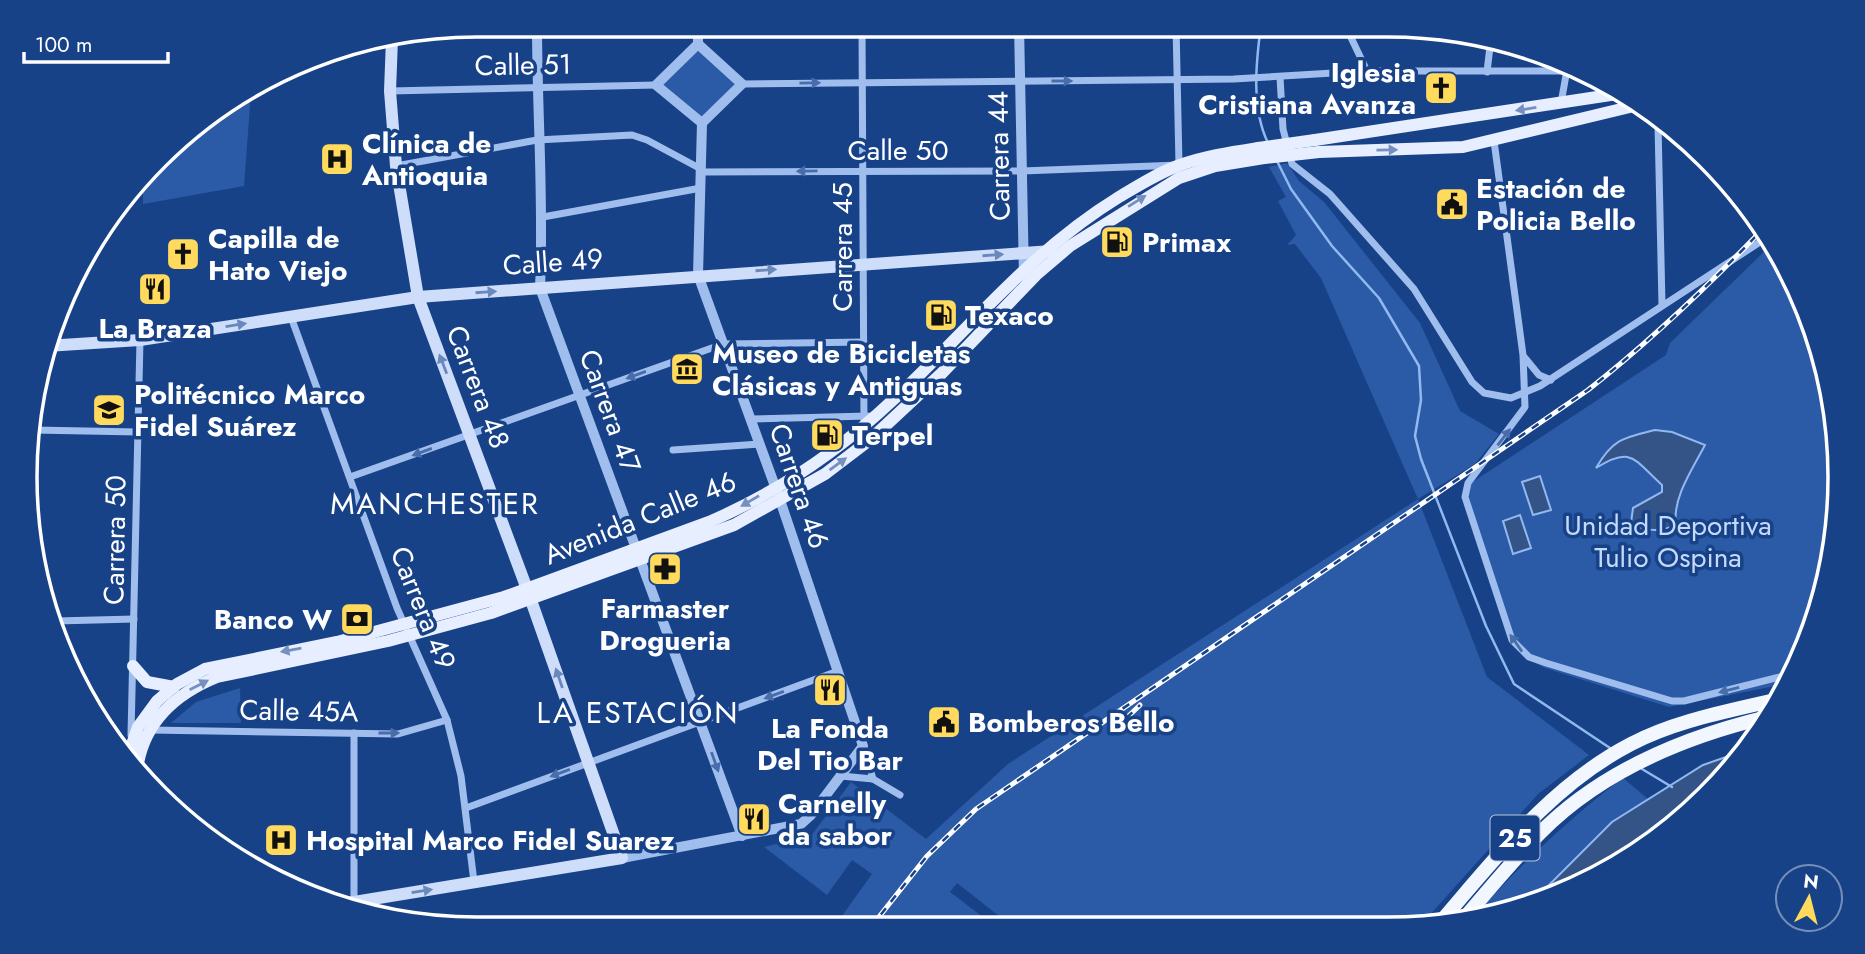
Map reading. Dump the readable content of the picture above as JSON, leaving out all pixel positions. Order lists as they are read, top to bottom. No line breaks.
{"streets":{"highway":["25"],"main road":["Calle 49","Carrera 48","Avenida Calle 46"],"street":["Calle 51","Calle 50","Carrera 44","Carrera 45","Carrera 47","Carrera 46","Carrera 50","Carrera 49","Calle 45A"]},"crossings":[["Calle 51","Carrera 48"],["Calle 51","Carrera 47"],["Calle 50","Carrera 44"],["Calle 50","Carrera 45"],["Calle 50","Carrera 48"],["Calle 50","Carrera 47"],["Calle 50","Carrera 46"],["Calle 50","Avenida Calle 46"],["Carrera 44","Calle 49"],["Carrera 44","Avenida Calle 46"],["Carrera 45","Calle 49"],["Carrera 45","Avenida Calle 46"],["Calle 49","Carrera 48"],["Calle 49","Carrera 47"],["Calle 49","Carrera 46"],["Calle 49","Avenida Calle 46"],["Calle 49","Carrera 50"],["Calle 49","Carrera 49"],["Carrera 48","Avenida Calle 46"],["Carrera 47","Avenida Calle 46"],["Carrera 46","Avenida Calle 46"],["Avenida Calle 46","Carrera 50"],["Avenida Calle 46","Carrera 49"],["Avenida Calle 46","Calle 45A"],["Carrera 49","Calle 45A"]],"one_way":["Calle 49","Carrera 48"],"districts":["MANCHESTER","LA ESTACIÓN"],"parks":["Unidad Deportiva Tulio Ospina"],"places":{"church":["Iglesia Cristiana Avanza","Capilla de Hato Viejo"],"hospital":["Clínica de Antioquia","Hospital Marco Fidel Suarez"],"public building":["Estación de Policia Bello","Bomberos Bello"],"fuel station":["Primax","Texaco","Terpel"],"restaurant":["La Braza","La Fonda Del Tio Bar","Carnelly da sabor"],"museum":["Museo de Bicicletas Clásicas y Antiguas"],"school or university":["Politécnico Marco Fidel Suárez"],"pharmacy":["Farmaster Drogueria"],"bank":["Banco W"]},"scale_bar":"100 m","north":"top"}
